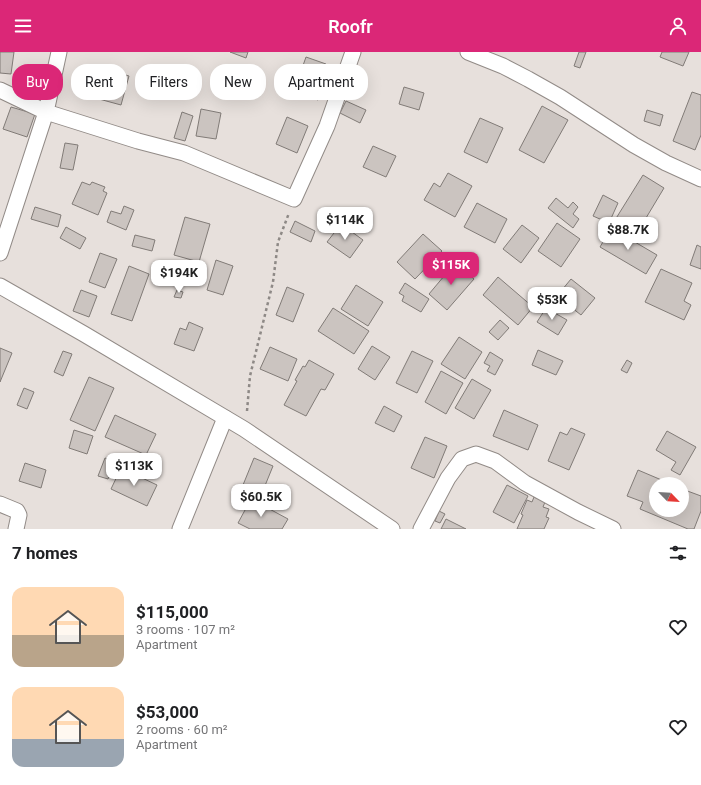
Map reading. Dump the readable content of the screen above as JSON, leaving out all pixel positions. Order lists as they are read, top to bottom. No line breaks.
{"north":"bottom right","page":{"header":"Roofr","chip":["Buy","Rent","Filters","New","Apartment"],"price":["$114K","$88.7K","$115K","$194K","$53K","$113K","$60.5K"],"heading":"7 homes","list":[{"name":"$115,000","note":"3 rooms · 107 m² · Apartment"},{"name":"$53,000","note":"2 rooms · 60 m² · Apartment"}]}}
